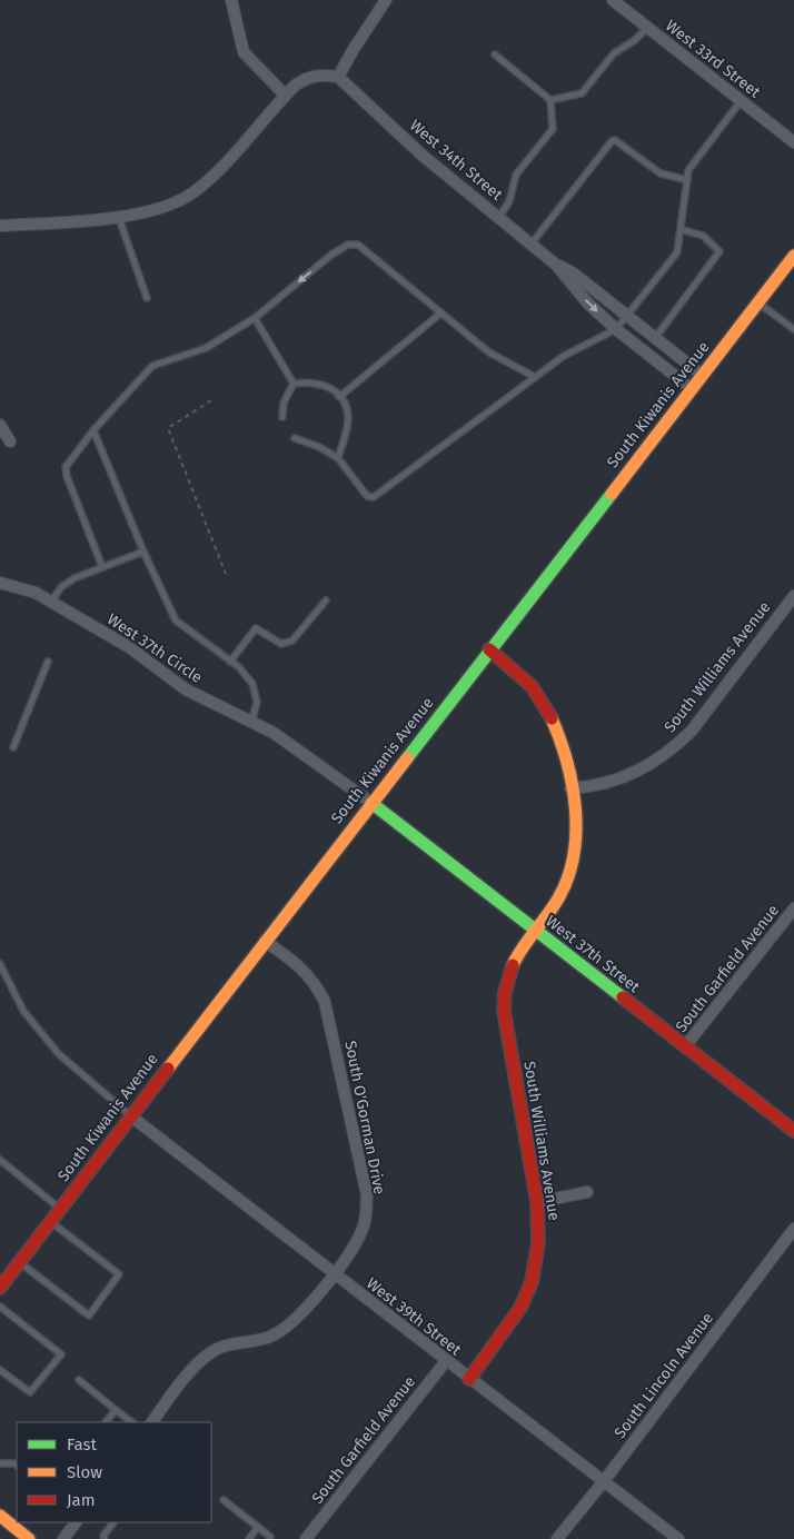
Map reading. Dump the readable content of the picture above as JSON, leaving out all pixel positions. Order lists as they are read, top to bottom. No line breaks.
{"streets":{"main road":["South Kiwanis Avenue","South Williams Avenue","West 37th Street"],"street":["West 33rd Street","West 34th Street","West 37th Circle","South Garfield Avenue","South O'Gorman Drive","West 39th Street","South Lincoln Avenue"]},"crossings":[["West 34th Street","South Kiwanis Avenue"],["South Kiwanis Avenue","West 37th Circle"],["South Kiwanis Avenue","South Williams Avenue"],["South Kiwanis Avenue","West 37th Street"],["South Kiwanis Avenue","South O'Gorman Drive"],["South Kiwanis Avenue","West 39th Street"],["West 37th Circle","West 37th Street"],["South Williams Avenue","West 37th Street"],["South Williams Avenue","West 39th Street"],["West 37th Street","South Garfield Avenue"],["South Garfield Avenue","West 39th Street"],["South O'Gorman Drive","West 39th Street"],["West 39th Street","South Lincoln Avenue"]],"legend":["Fast","Slow","Jam"]}
